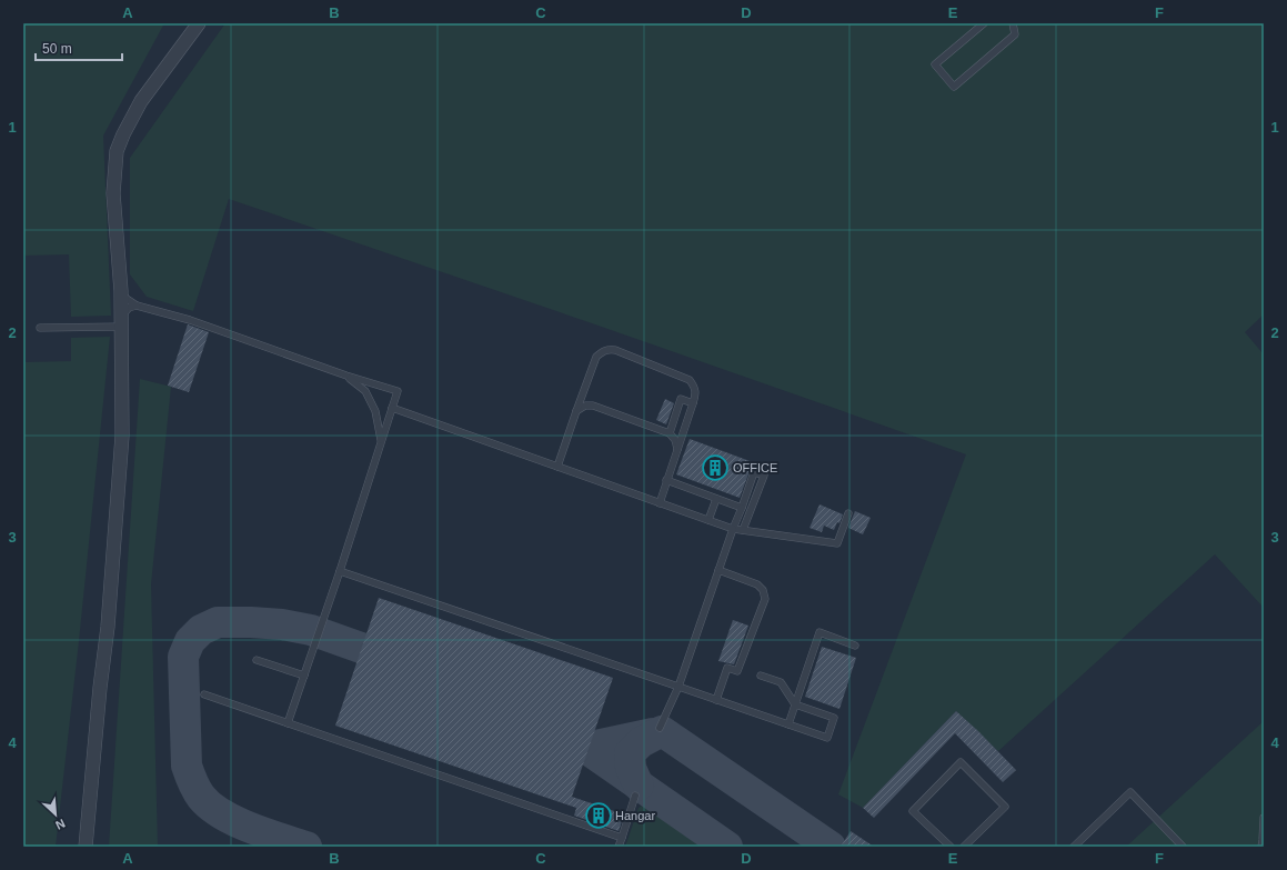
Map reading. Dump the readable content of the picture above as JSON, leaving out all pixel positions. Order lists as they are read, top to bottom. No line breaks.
{"places":{"building":["OFFICE","Hangar"]},"scale_bar":"50 m","north":"bottom right","grid":{"columns":["A","B","C","D","E","F"],"rows":["1","2","3","4"]}}
